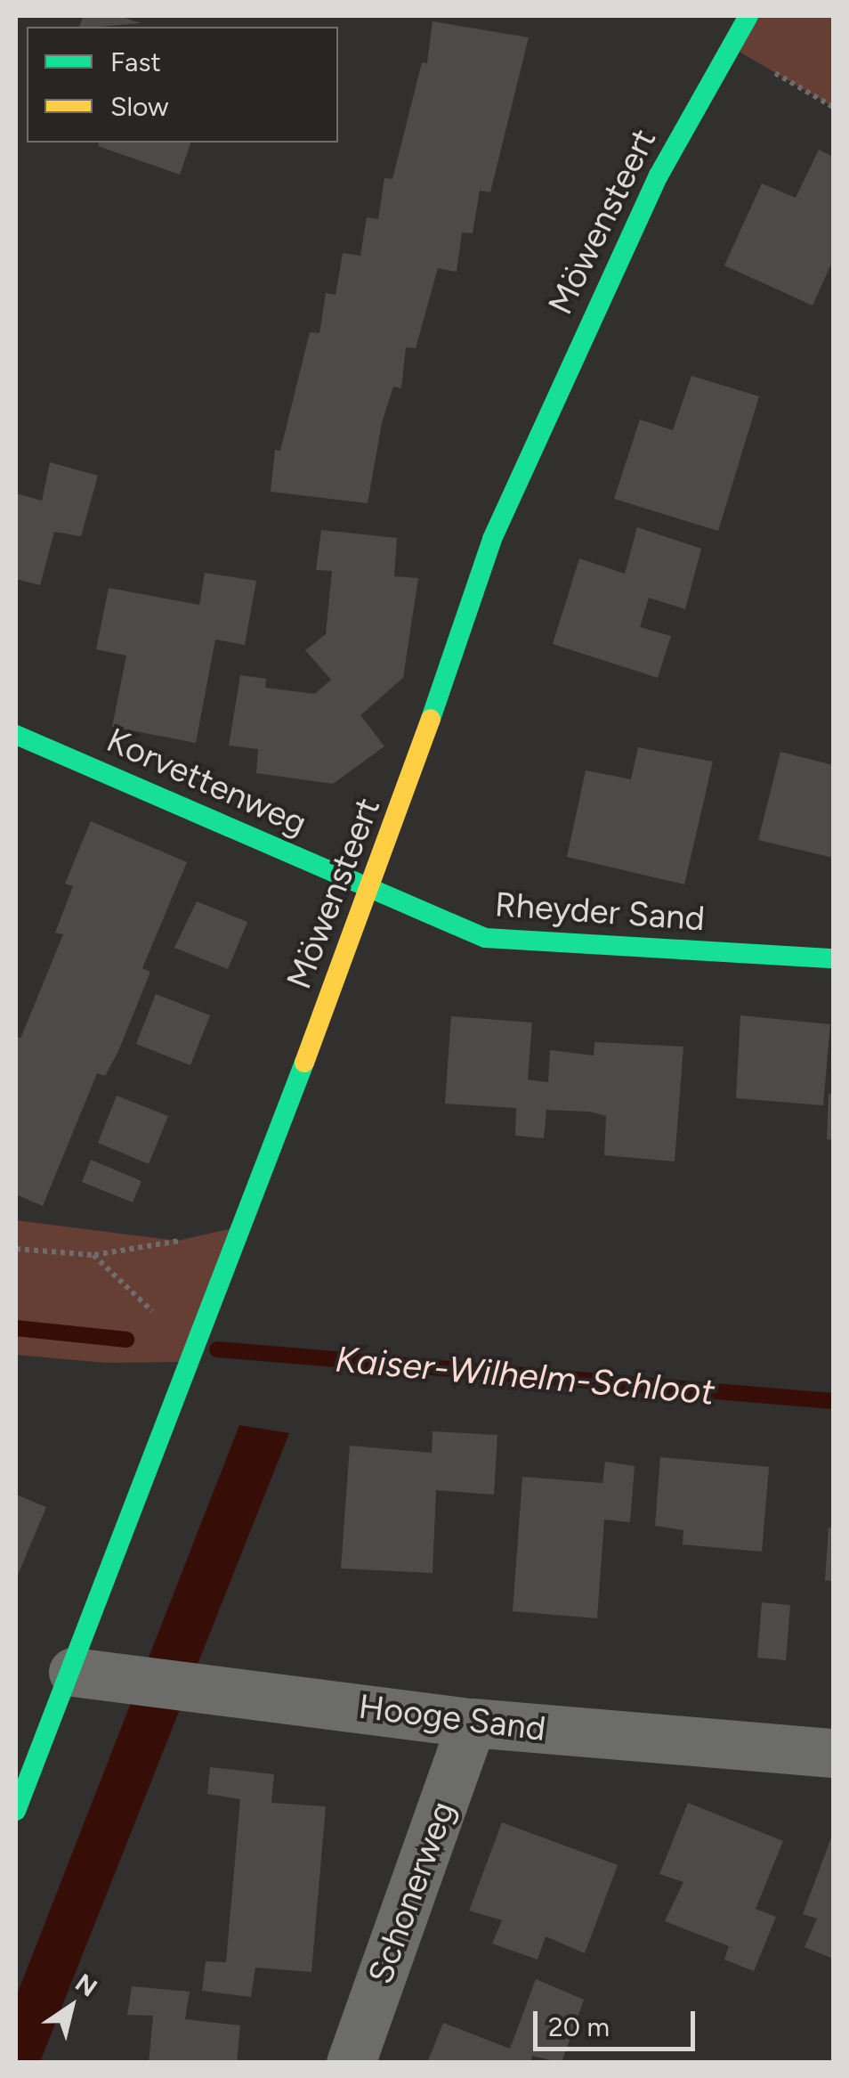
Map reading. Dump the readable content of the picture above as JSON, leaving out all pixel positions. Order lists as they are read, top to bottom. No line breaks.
{"streets":{"street":["Möwensteert","Korvettenweg","Rheyder Sand","Hooge Sand","Schonerweg"]},"crossings":[["Möwensteert","Korvettenweg"],["Möwensteert","Rheyder Sand"],["Möwensteert","Hooge Sand"],["Korvettenweg","Rheyder Sand"],["Hooge Sand","Schonerweg"]],"water":["Kaiser-Wilhelm-Schloot"],"legend":["Fast","Slow"],"scale_bar":"20 m","north":"top right"}
